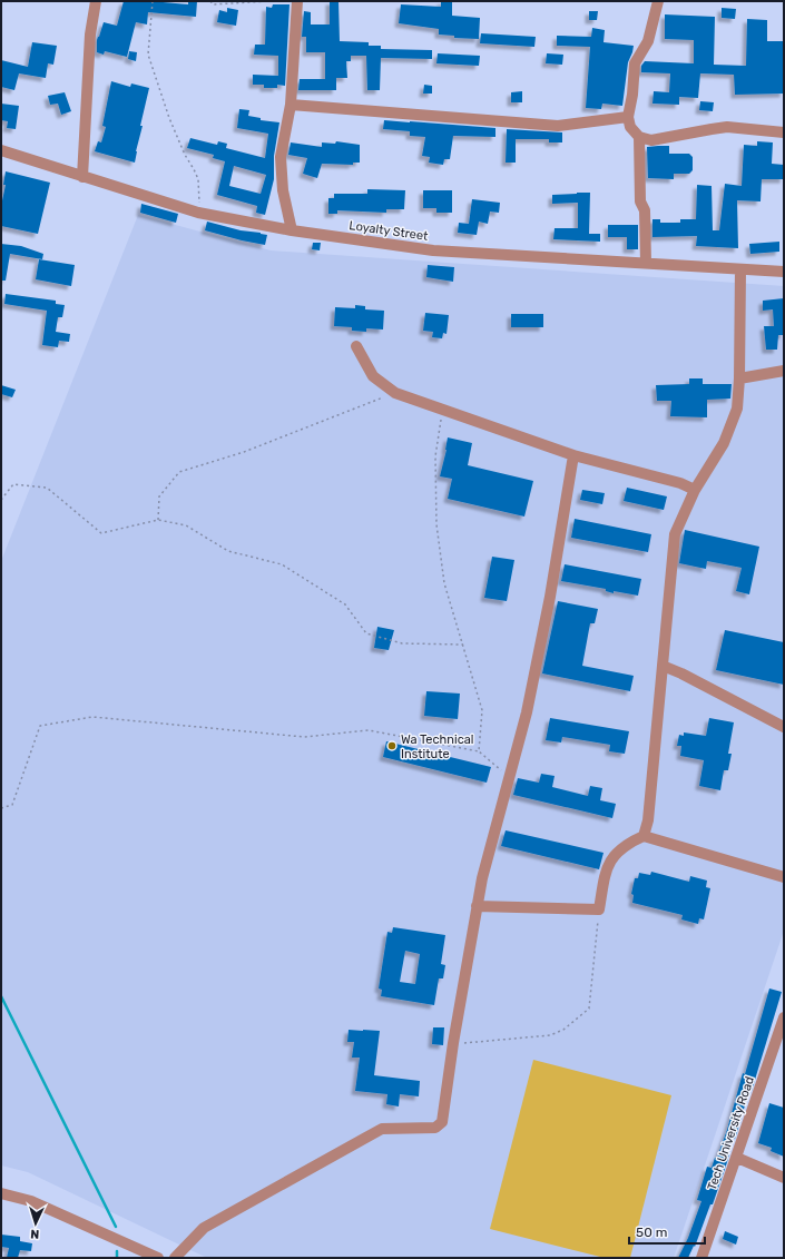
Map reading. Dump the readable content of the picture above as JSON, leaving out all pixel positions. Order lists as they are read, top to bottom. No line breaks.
{"streets":{"street":["Loyalty Street","Tech University Road"]},"places":["Wa Technical Institute"],"scale_bar":"50 m","north":"bottom"}
